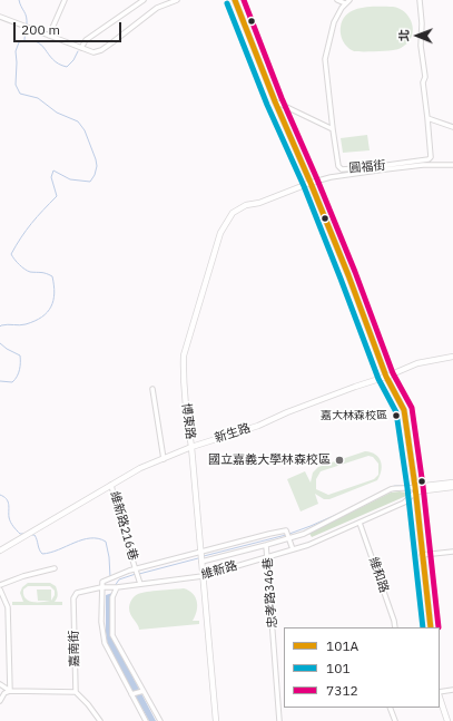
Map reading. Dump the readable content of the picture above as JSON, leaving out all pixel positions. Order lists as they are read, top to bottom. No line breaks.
{"streets":{"street":["圓福街","博東路","新生路","維新路216巷","維新路","維和路","忠孝路346巷","嘉南街"]},"crossings":[["圓福街","博東路"],["博東路","新生路"],["博東路","維新路"],["新生路","維新路216巷"],["維新路216巷","維新路"],["維新路","維和路"],["維新路","忠孝路346巷"],["維新路","嘉南街"]],"places":["嘉大林森校區","國立嘉義大學林森校區"],"lines":["transit line 101A","transit line 7312","transit line 101"],"legend":["101A","101","7312"],"scale_bar":"200 m","north":"left"}
